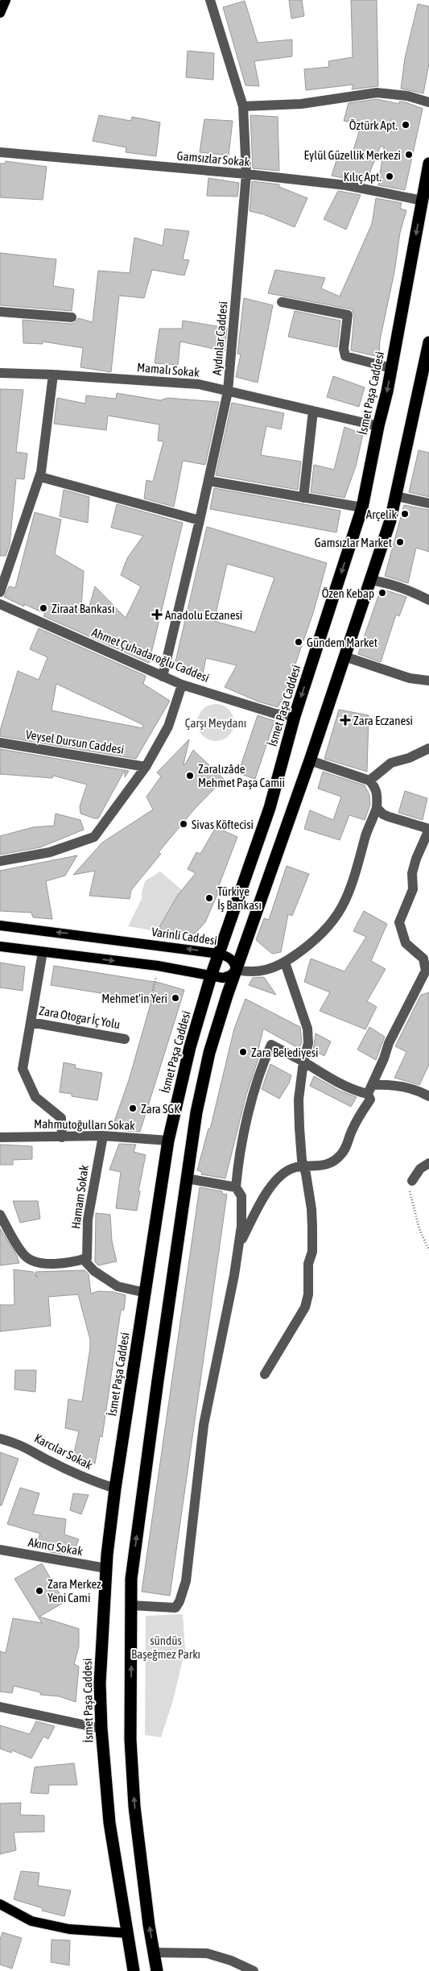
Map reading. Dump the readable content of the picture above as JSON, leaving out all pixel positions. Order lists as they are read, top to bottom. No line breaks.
{"streets":{"highway":["İsmet Paşa Caddesi"],"main road":["Varinli Caddesi"],"street":["Gamsızlar Sokak","Aydınlar Caddesi","Mamalı Sokak","Ahmet Çuhadaroğlu Caddesi","Veysel Dursun Caddesi","Zara Otogar İç Yolu","Mahmutoğulları Sokak","Hamam Sokak","Karcılar Sokak","Akıncı Sokak"]},"crossings":[["Gamsızlar Sokak","Aydınlar Caddesi"],["Gamsızlar Sokak","İsmet Paşa Caddesi"],["Aydınlar Caddesi","Mamalı Sokak"],["Aydınlar Caddesi","Ahmet Çuhadaroğlu Caddesi"],["Mamalı Sokak","İsmet Paşa Caddesi"],["İsmet Paşa Caddesi","Ahmet Çuhadaroğlu Caddesi"],["İsmet Paşa Caddesi","Varinli Caddesi"],["İsmet Paşa Caddesi","Mahmutoğulları Sokak"],["İsmet Paşa Caddesi","Karcılar Sokak"],["İsmet Paşa Caddesi","Akıncı Sokak"],["Zara Otogar İç Yolu","Mahmutoğulları Sokak"],["Mahmutoğulları Sokak","Hamam Sokak"]],"parks":["Çarşı Meydanı","sündüs Başeğmez Parkı"],"places":{"other":["Öztürk Apt.","Eylül Güzellik Merkezi","Kılıç Apt.","Arçelik","Gamsızlar Market","Özen Kebap","Ziraat Bankası","Gündem Market","Zaralızâde Mehmet Paşa Camii","Sivas Köftecisi","Türkiye İş Bankası","Mehmet'in Yeri","Zara Belediyesi","Zara SGK","Zara Merkez Yeni Cami"],"health":["Anadolu Eczanesi","Zara Eczanesi"]}}
